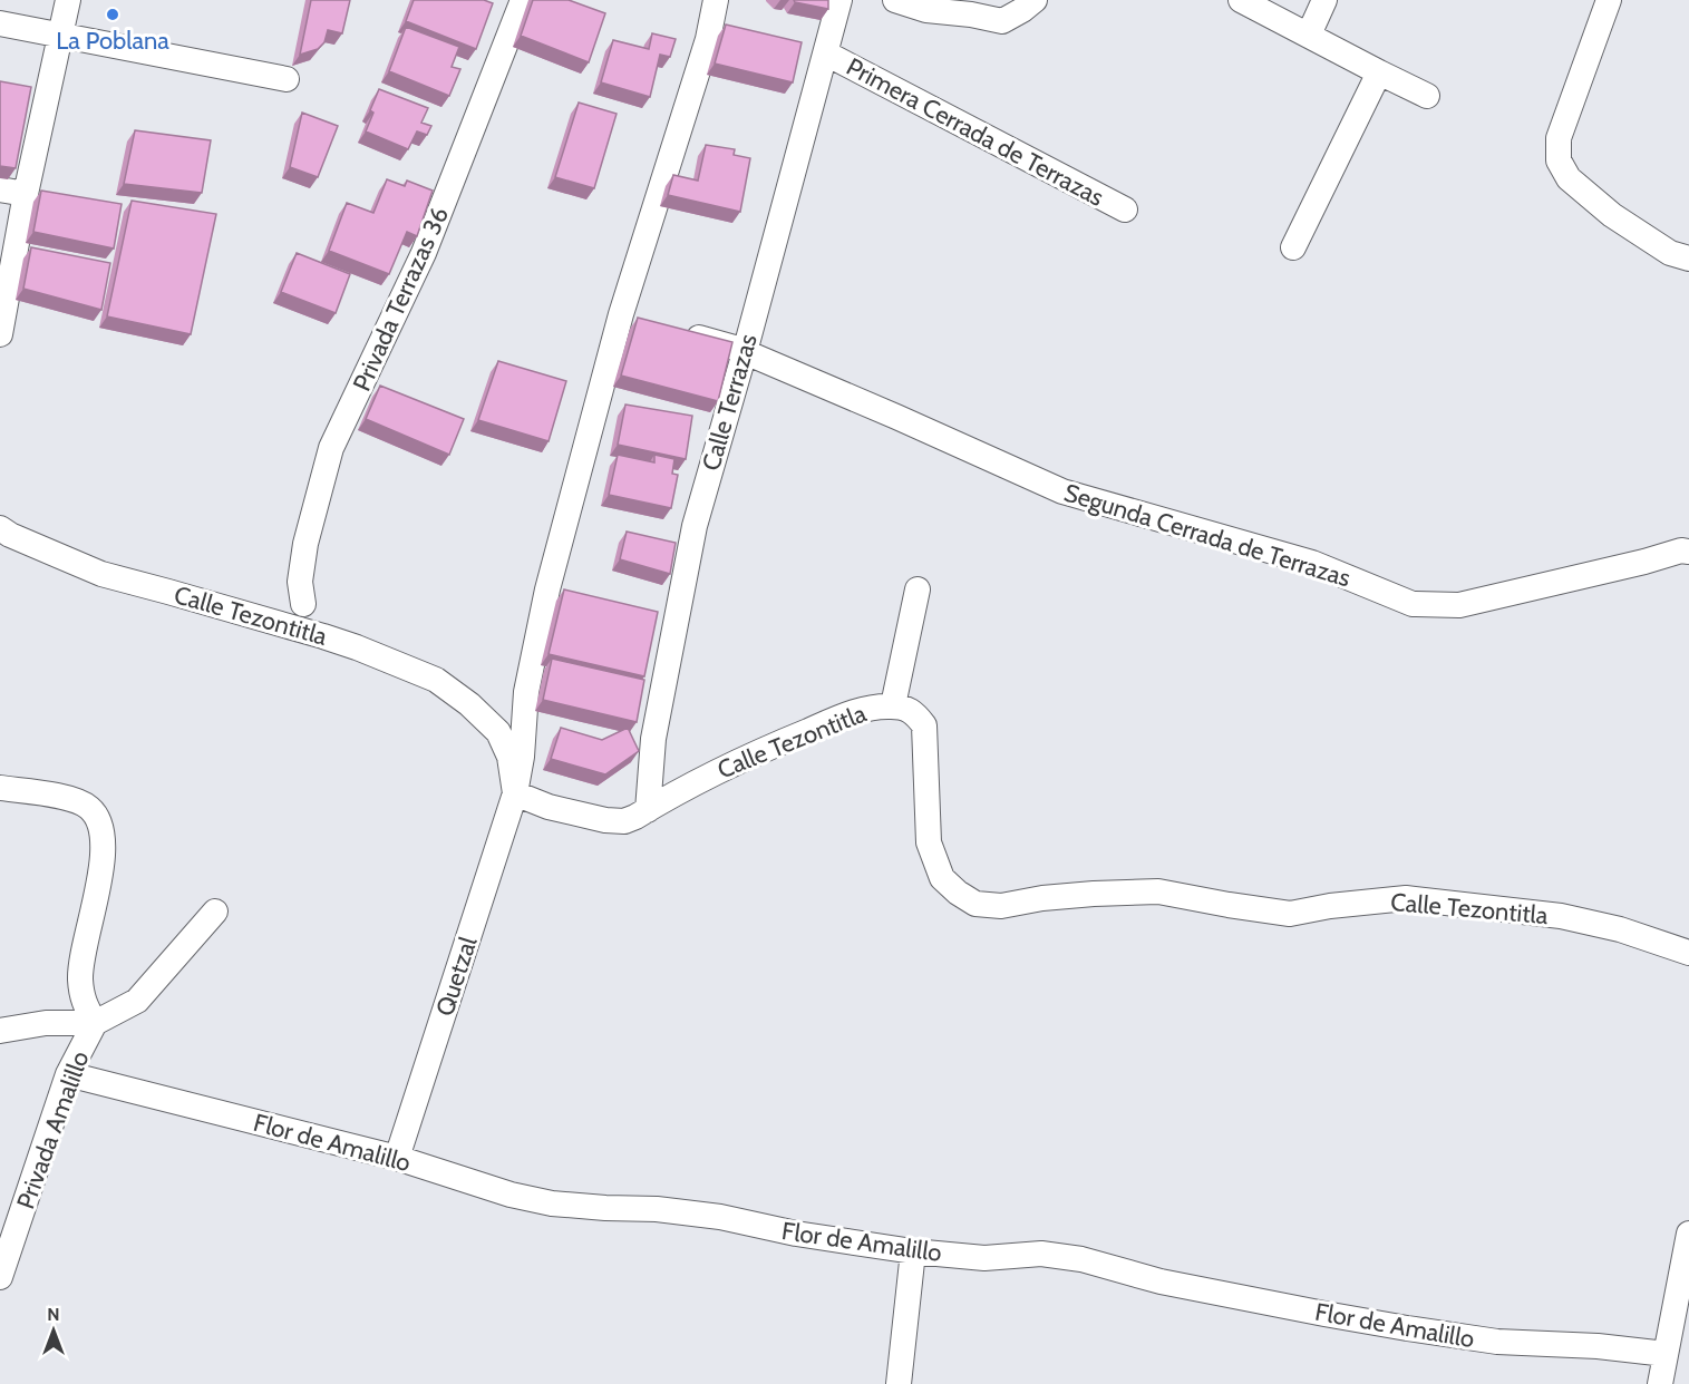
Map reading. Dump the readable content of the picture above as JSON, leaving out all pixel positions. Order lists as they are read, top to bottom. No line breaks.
{"streets":{"street":["Primera Cerrada de Terrazas","Privada Terrazas 36","Calle Terrazas","Segunda Cerrada de Terrazas","Calle Tezontitla","Quetzal","Privada Amalillo","Flor de Amalillo"]},"crossings":[["Primera Cerrada de Terrazas","Calle Terrazas"],["Calle Terrazas","Segunda Cerrada de Terrazas"],["Calle Terrazas","Calle Tezontitla"],["Calle Tezontitla","Quetzal"],["Quetzal","Flor de Amalillo"],["Privada Amalillo","Flor de Amalillo"]],"places":["La Poblana"],"north":"top"}
